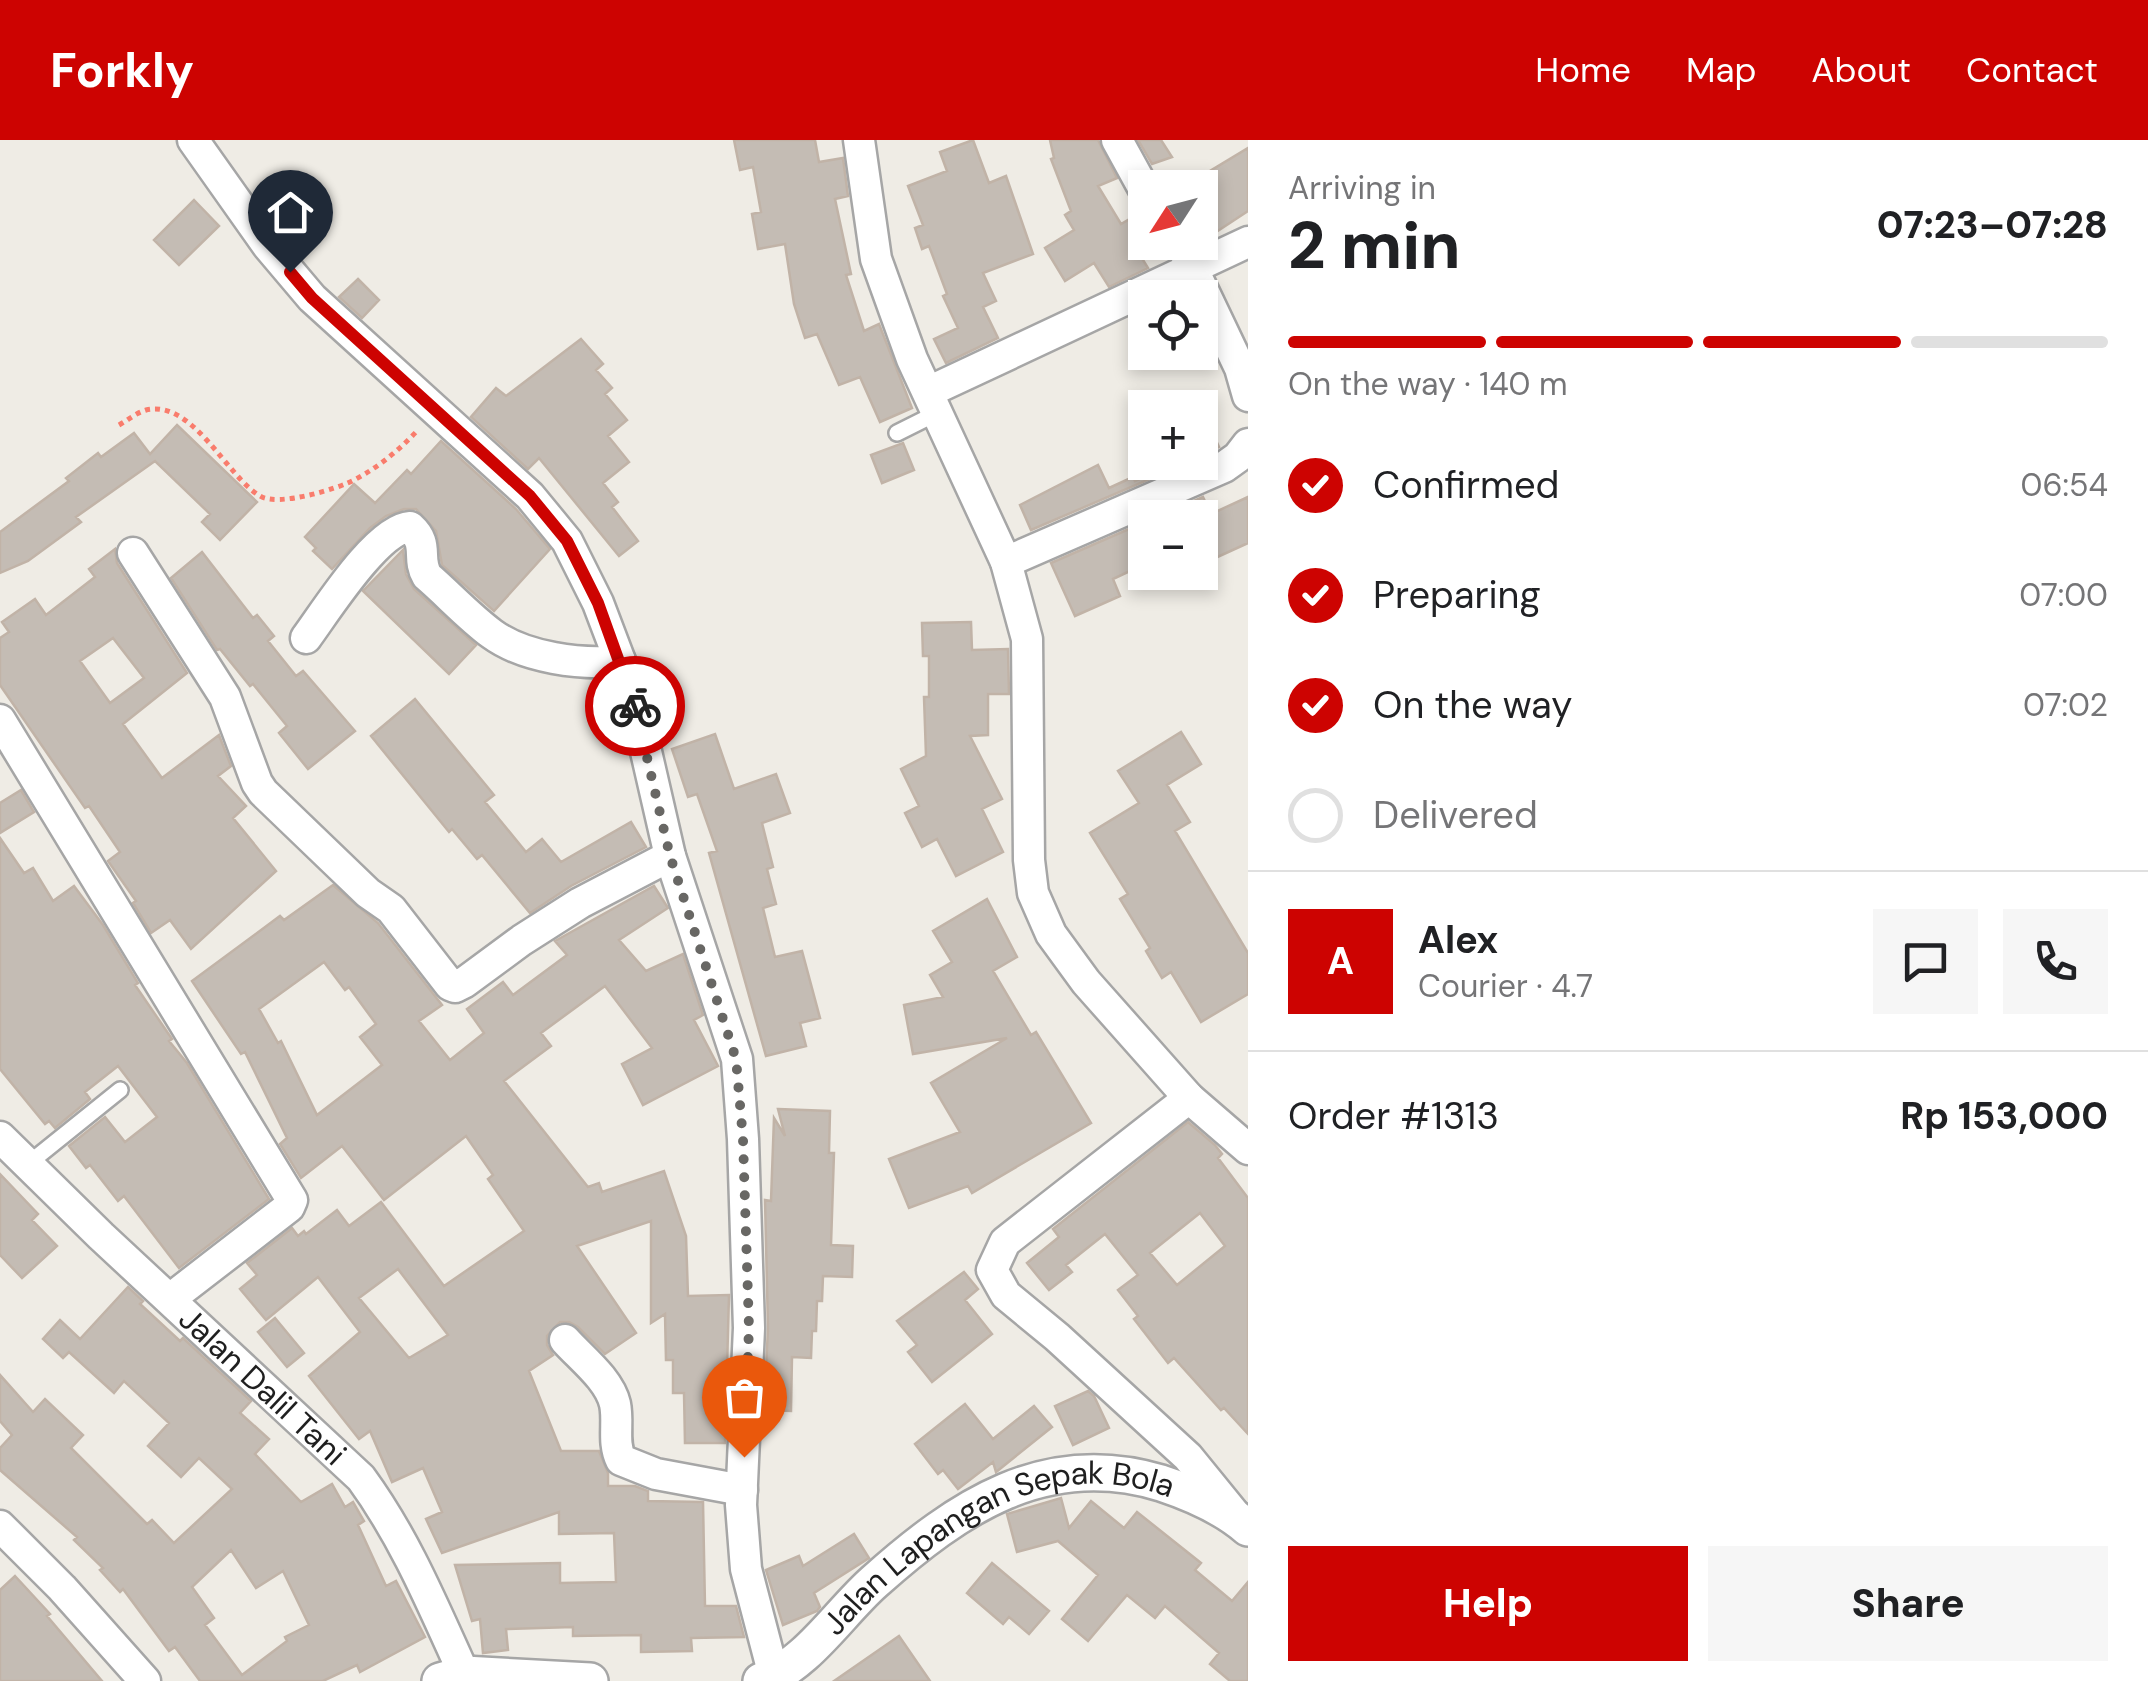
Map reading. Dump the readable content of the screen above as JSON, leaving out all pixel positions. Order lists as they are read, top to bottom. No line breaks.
{"streets":{"street":["Jalan Dalil Tani","Jalan Lapangan Sepak Bola"]},"north":"bottom left","page":{"header":"Forkly","nav":["Home","Map","About","Contact"],"heading":["2 min","Arriving in","07:23–07:28"],"panel":["Alex","Courier · 4.7","Order #1313","Rp 153,000"],"map_buttons":["+","−"],"bar":"On the way · 140 m","list":[["Confirmed","06:54"],["Preparing","07:00"],["On the way","07:02"],"Delivered"],"round":"A","buttons":["Help","Share"]}}
